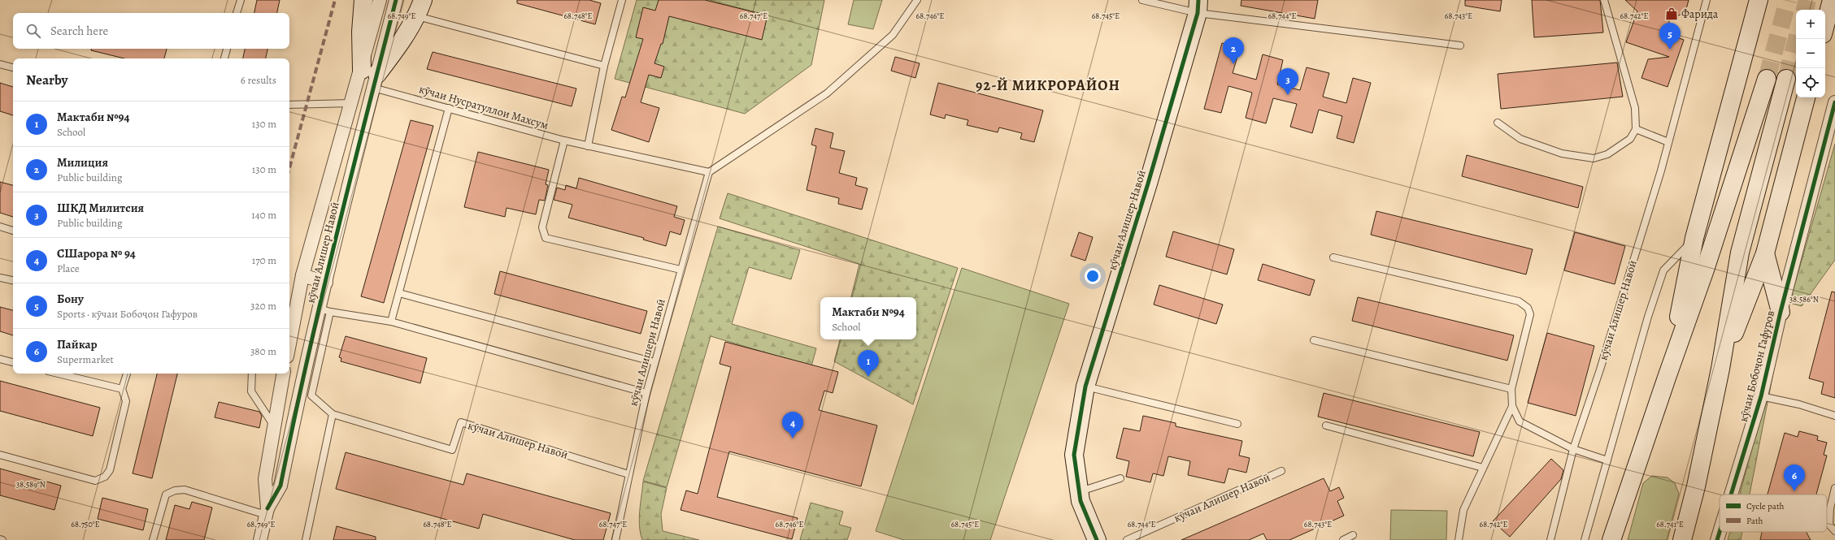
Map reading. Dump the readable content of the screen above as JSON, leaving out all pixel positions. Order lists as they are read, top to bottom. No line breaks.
{"streets":{"main road":["кӯчаи Алишер Навоӣ"],"street":["кӯчаи Бобоҷон Гафуров"],"lane":["кӯчаи Нусратуллои Махсум","кӯчаи Алишери Навоӣ"]},"crossings":[["кӯчаи Нусратуллои Махсум","кӯчаи Алишер Навоӣ"],["кӯчаи Нусратуллои Махсум","кӯчаи Алишери Навоӣ"],["кӯчаи Алишер Навоӣ","кӯчаи Алишери Навоӣ"]],"districts":["92-Й МИКРОРАЙОН"],"places":{"shop":["Фарида"]},"legend":["Cycle path","Path"],"page":{"map_buttons":["+","−"],"search":"Search here","pins":["5","2","3","1","4","6"],"heading":["Nearby","6 results"],"list":[{"mark":"1","name":"Мактаби №94","note":"School","value":"130 m"},{"mark":"2","name":"Милиция","note":"Public building","value":"130 m"},{"mark":"3","name":"ШКД Милитсия","note":"Public building","value":"140 m"},{"mark":"4","name":"СШарора № 94","note":"Place","value":"170 m"},{"mark":"5","name":"Бону","note":"Sports · кӯчаи Бобоҷон Гафуров","value":"320 m"},{"mark":"6","name":"Пайкар","note":"Supermarket","value":"380 m"}],"popup":["Мактаби №94","School"]},"coordinates":["68.748°E","68.747°E","68.743°E","68.749°E","68.746°E","68.745°E","68.744°E","68.742°E","38.586°N","38.589°N","68.750°E","68.741°E"]}
